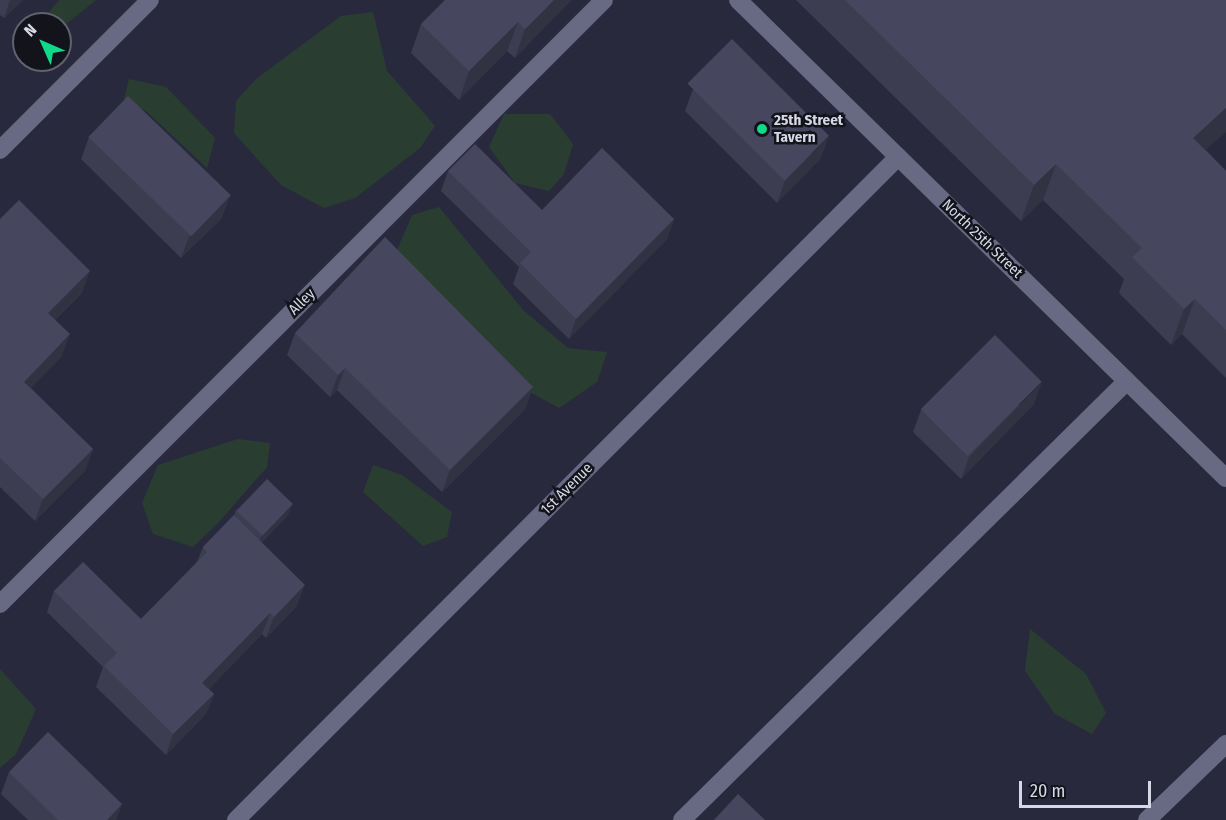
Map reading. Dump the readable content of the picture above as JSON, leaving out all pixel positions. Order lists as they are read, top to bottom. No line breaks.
{"streets":{"street":["North 25th Street","Alley","1st Avenue"]},"crossings":[["North 25th Street","1st Avenue"]],"places":["25th Street Tavern"],"scale_bar":"20 m","north":"top left"}
